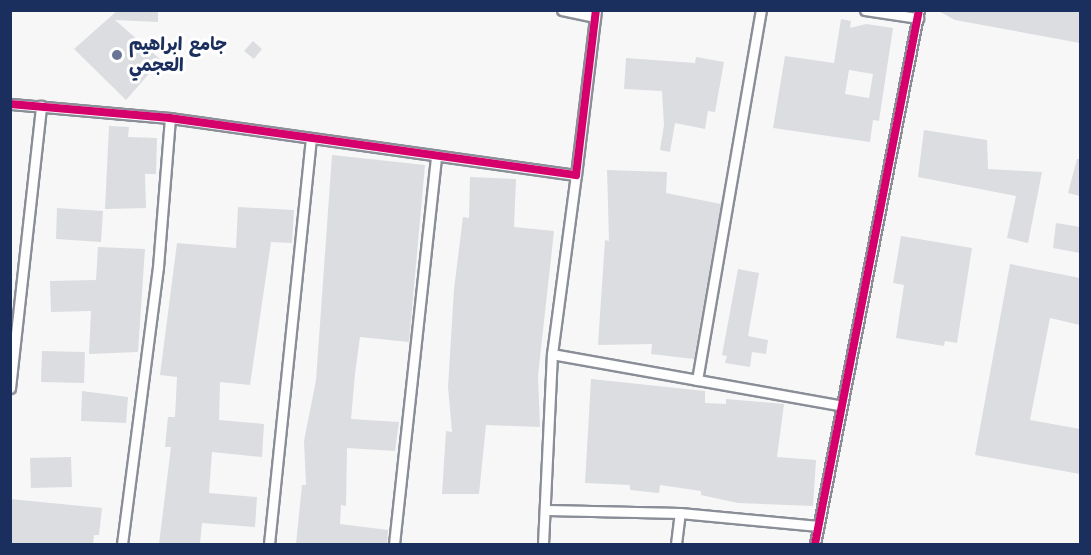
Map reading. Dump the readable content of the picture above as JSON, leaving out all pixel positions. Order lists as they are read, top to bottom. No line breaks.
{"places":["جامع ابراهيم العجمي"]}
